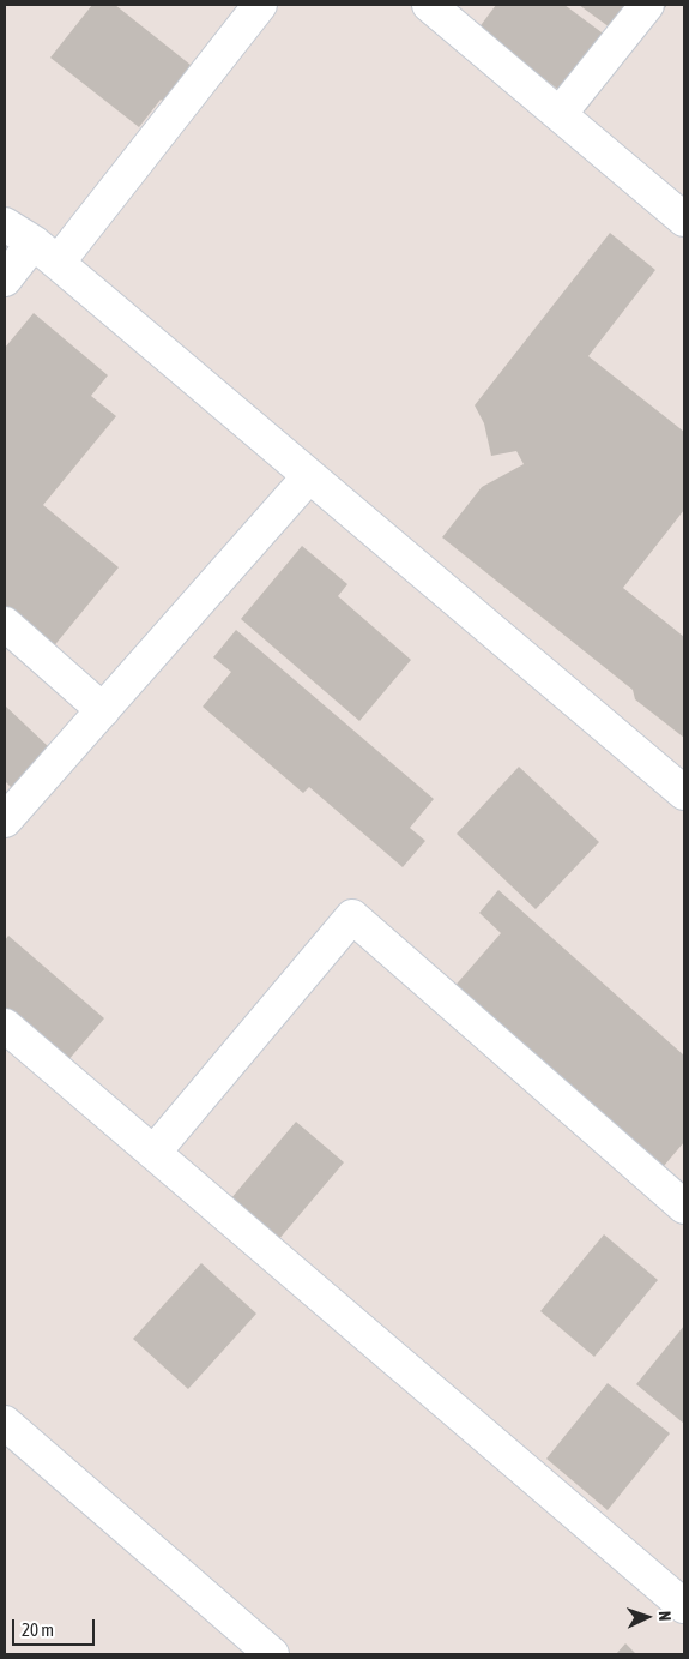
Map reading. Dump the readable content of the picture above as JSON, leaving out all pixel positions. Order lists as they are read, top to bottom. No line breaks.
{"scale_bar":"20 m","north":"right"}
